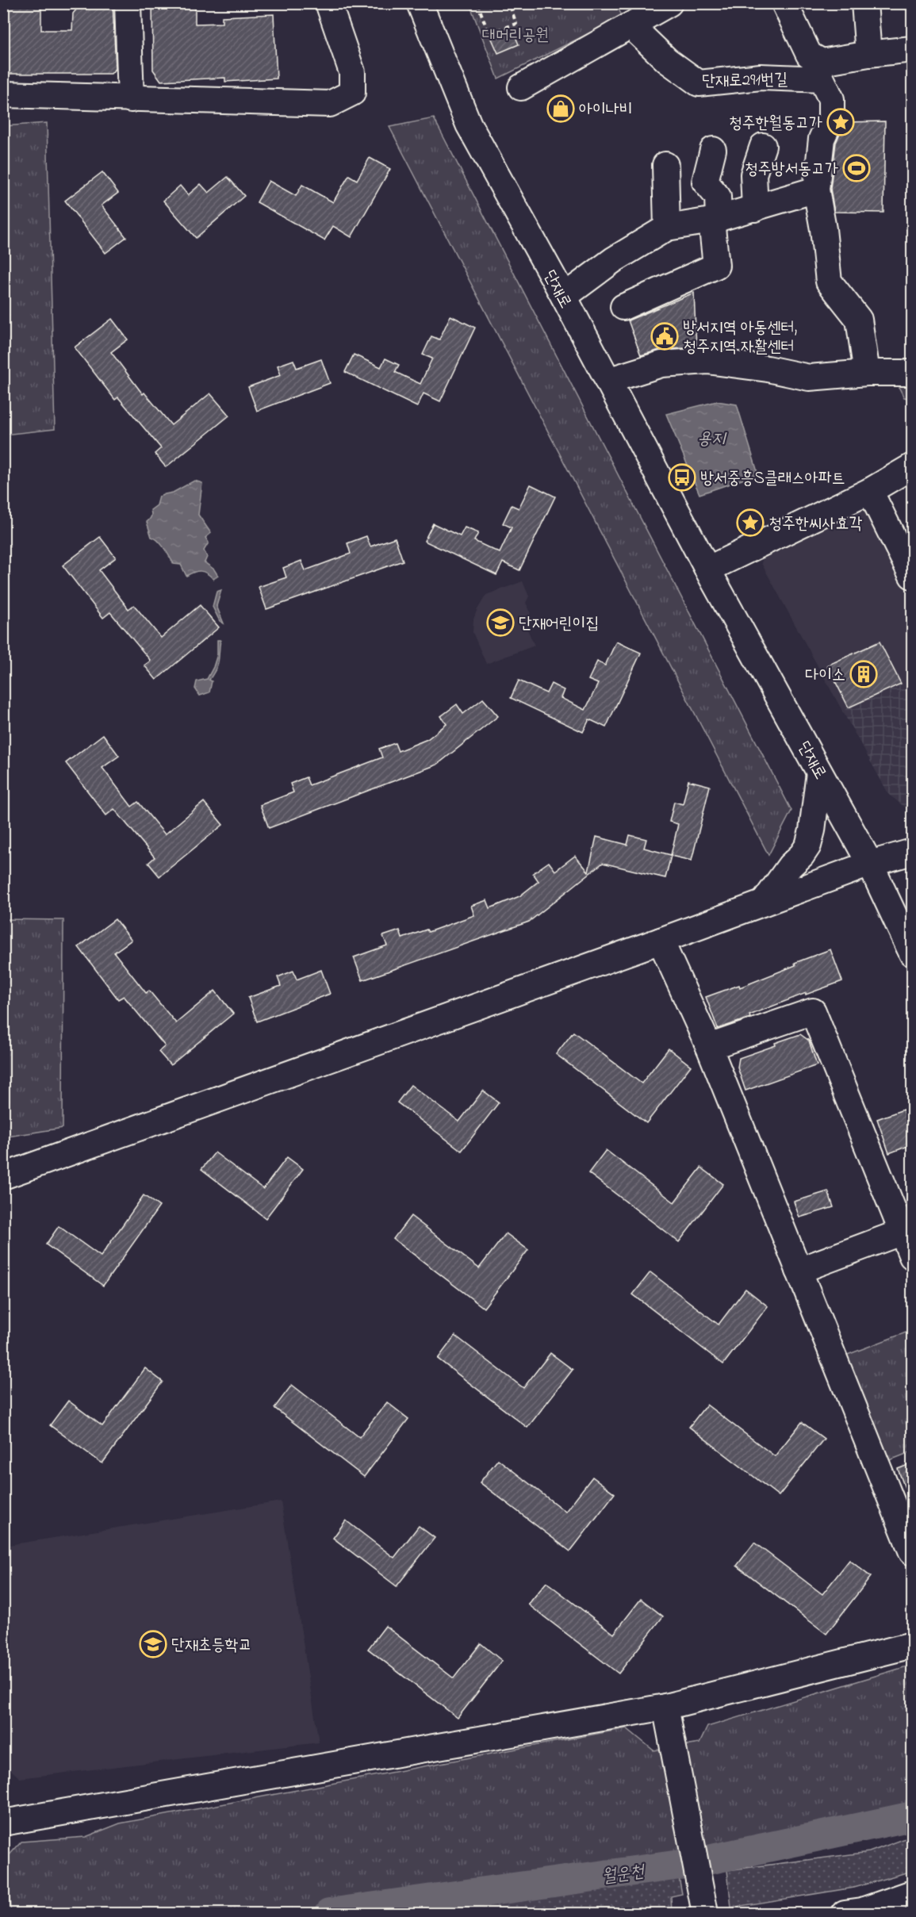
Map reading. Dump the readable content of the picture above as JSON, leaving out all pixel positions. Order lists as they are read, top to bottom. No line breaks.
{"streets":{"street":["단재로291번길","단재로"]},"water":["용지","월운천"],"parks":["대머리공원"],"places":{"shop":["아이나비"],"place":["청주한월동고가","청주한씨사효각"],"sports":["청주방서동고가"],"public building":["방서지역 아동센터, 청주지역 자활센터"],"bus stop":["방서중흥S클래스아파트"],"school or university":["단재어린이집","단재초등학교"],"building":["다이소"]}}
